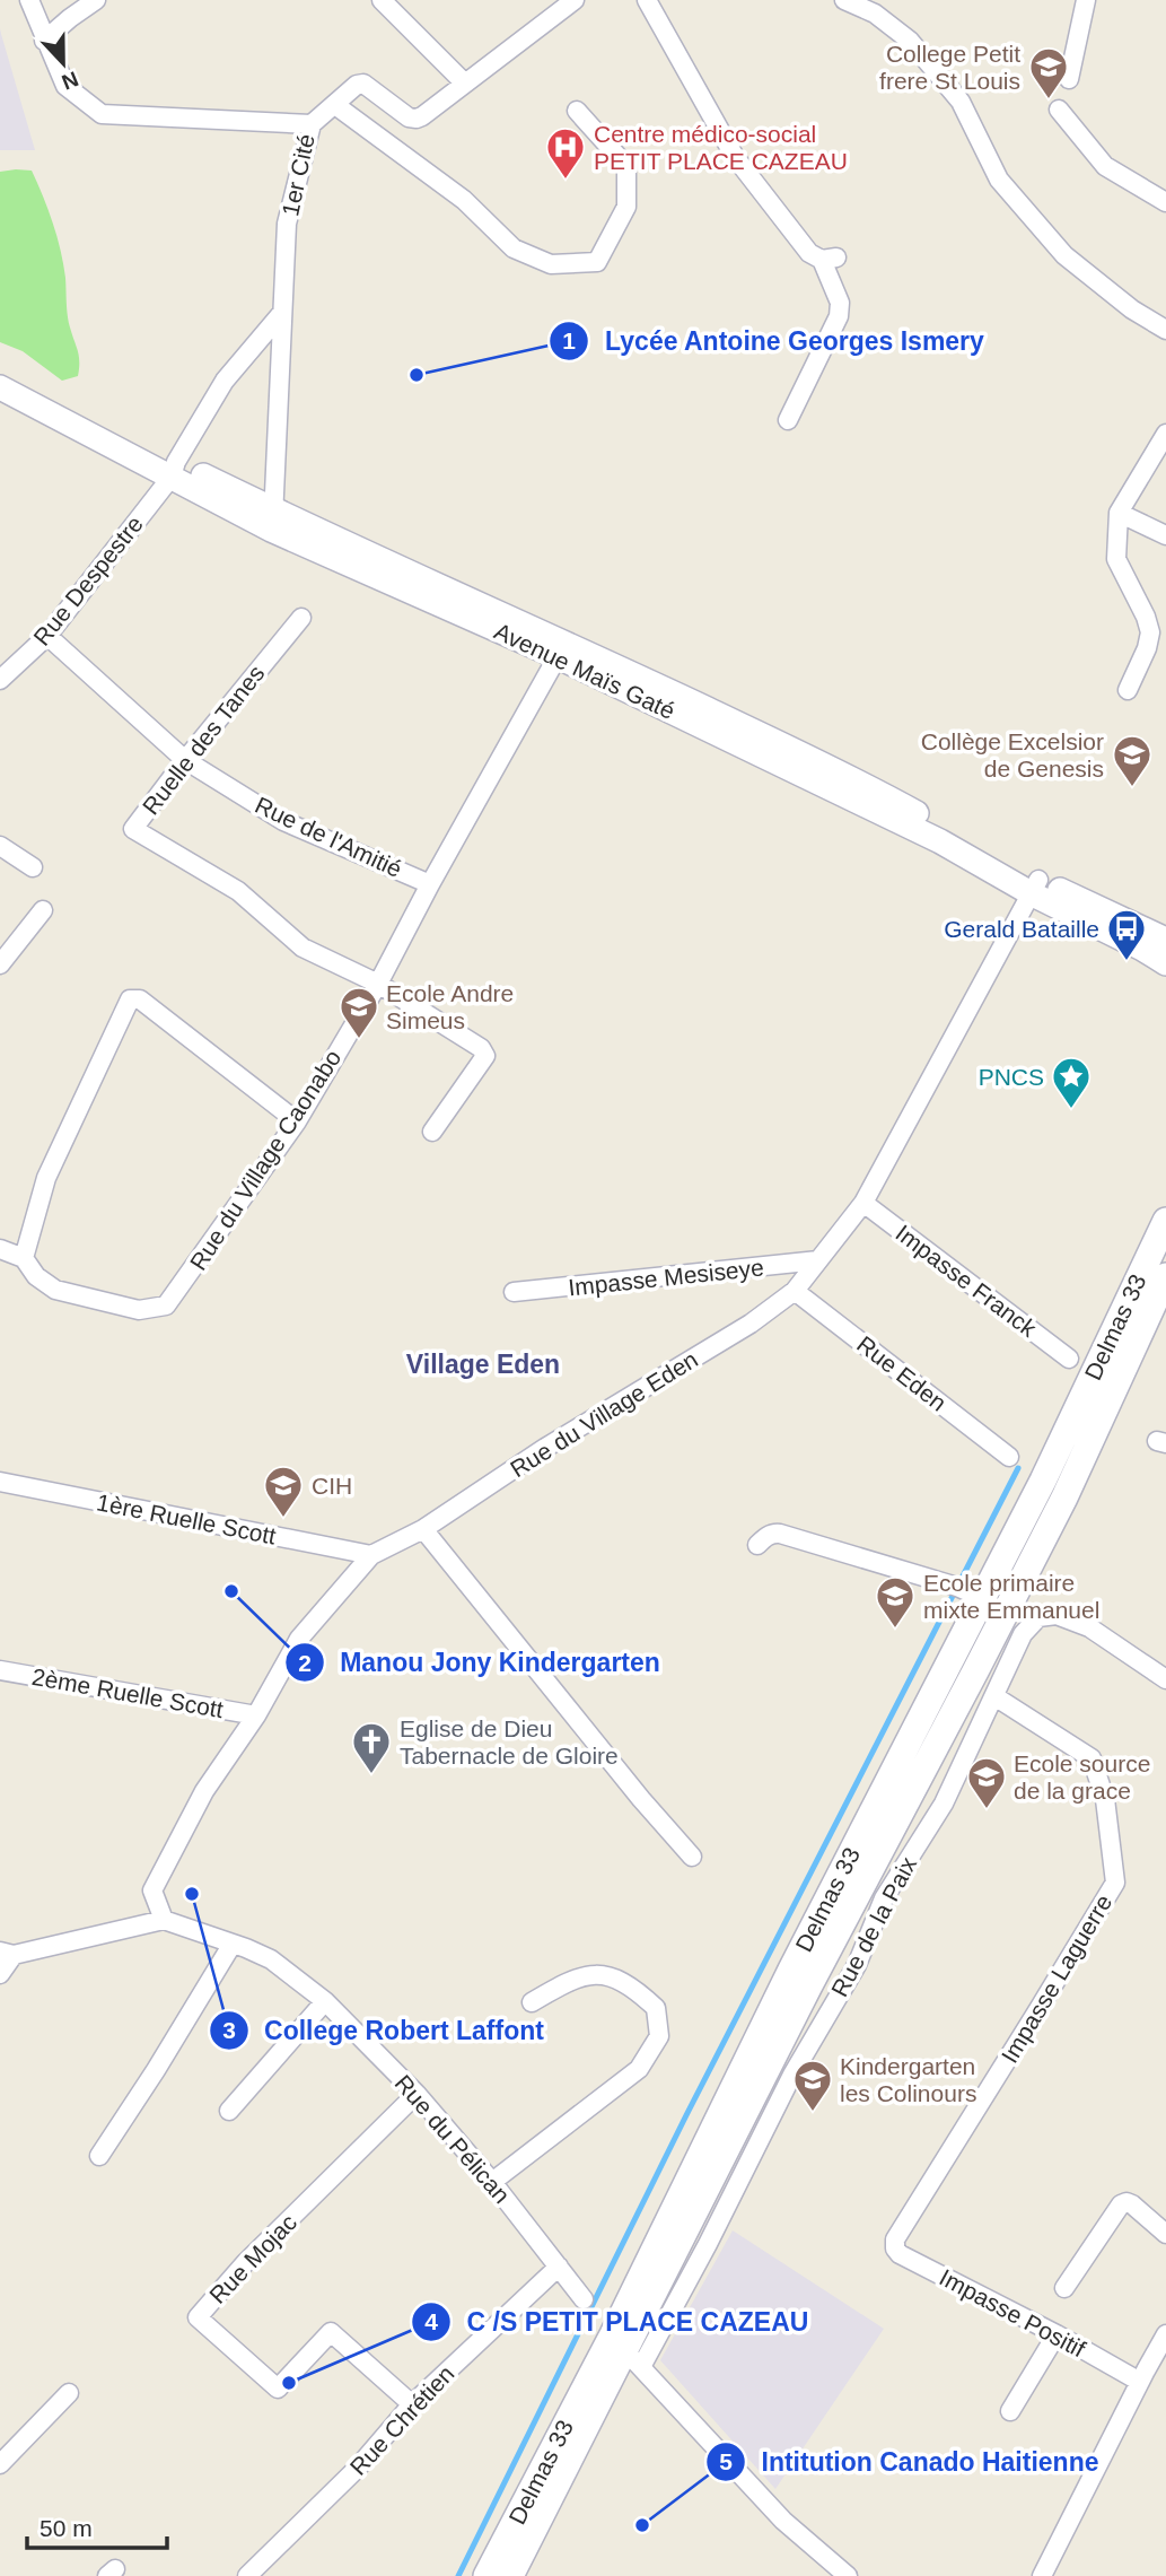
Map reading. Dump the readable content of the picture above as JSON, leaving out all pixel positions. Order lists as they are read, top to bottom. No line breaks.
{"streets":{"main road":["Delmas 33"],"street":["1er Cité","Rue Despestre","Avenue Maïs Gaté","Ruelle des Tanes","Rue de l'Amitié","Rue du Village Caonabo","Impasse Mesiseye","Impasse Franck","Rue Eden","Rue du Village Eden","1ère Ruelle Scott","2ème Ruelle Scott","Rue de la Paix","Impasse Laguerre","Rue du Pélican","Rue Mojac","Impasse Positif","Rue Chrétien"]},"crossings":[["1er Cité","Rue Despestre"],["1er Cité","Avenue Maïs Gaté"],["Rue Despestre","Avenue Maïs Gaté"],["Rue Despestre","Rue de l'Amitié"],["Avenue Maïs Gaté","Rue du Village Caonabo"],["Avenue Maïs Gaté","Rue du Village Eden"],["Ruelle des Tanes","Rue de l'Amitié"],["Ruelle des Tanes","Rue du Village Caonabo"],["Rue de l'Amitié","Rue du Village Caonabo"],["Impasse Mesiseye","Rue du Village Eden"],["Impasse Franck","Rue du Village Eden"],["Delmas 33","Rue de la Paix"],["Rue Eden","Rue du Village Eden"],["Rue du Village Eden","1ère Ruelle Scott"],["Rue du Village Eden","2ème Ruelle Scott"],["Rue du Village Eden","Rue du Pélican"],["Rue de la Paix","Impasse Laguerre"],["Impasse Laguerre","Impasse Positif"],["Rue du Pélican","Rue Mojac"],["Rue du Pélican","Rue Chrétien"],["Rue Mojac","Rue Chrétien"]],"districts":["Village Eden"],"places":{"school or university":["College Petit frere St Louis","Collège Excelsior de Genesis","Ecole Andre Simeus","CIH","Ecole primaire mixte Emmanuel","Ecole source de la grace","Kindergarten les Colinours"],"hospital":["Centre médico-social PETIT PLACE CAZEAU"],"other":["Lycée Antoine Georges Ismery","Manou Jony Kindergarten","College Robert Laffont","C /S PETIT PLACE CAZEAU","Intitution Canado Haitienne"],"bus stop":["Gerald Bataille"],"place":["PNCS"],"church":["Eglise de Dieu Tabernacle de Gloire"]},"scale_bar":"50 m","north":"bottom"}
